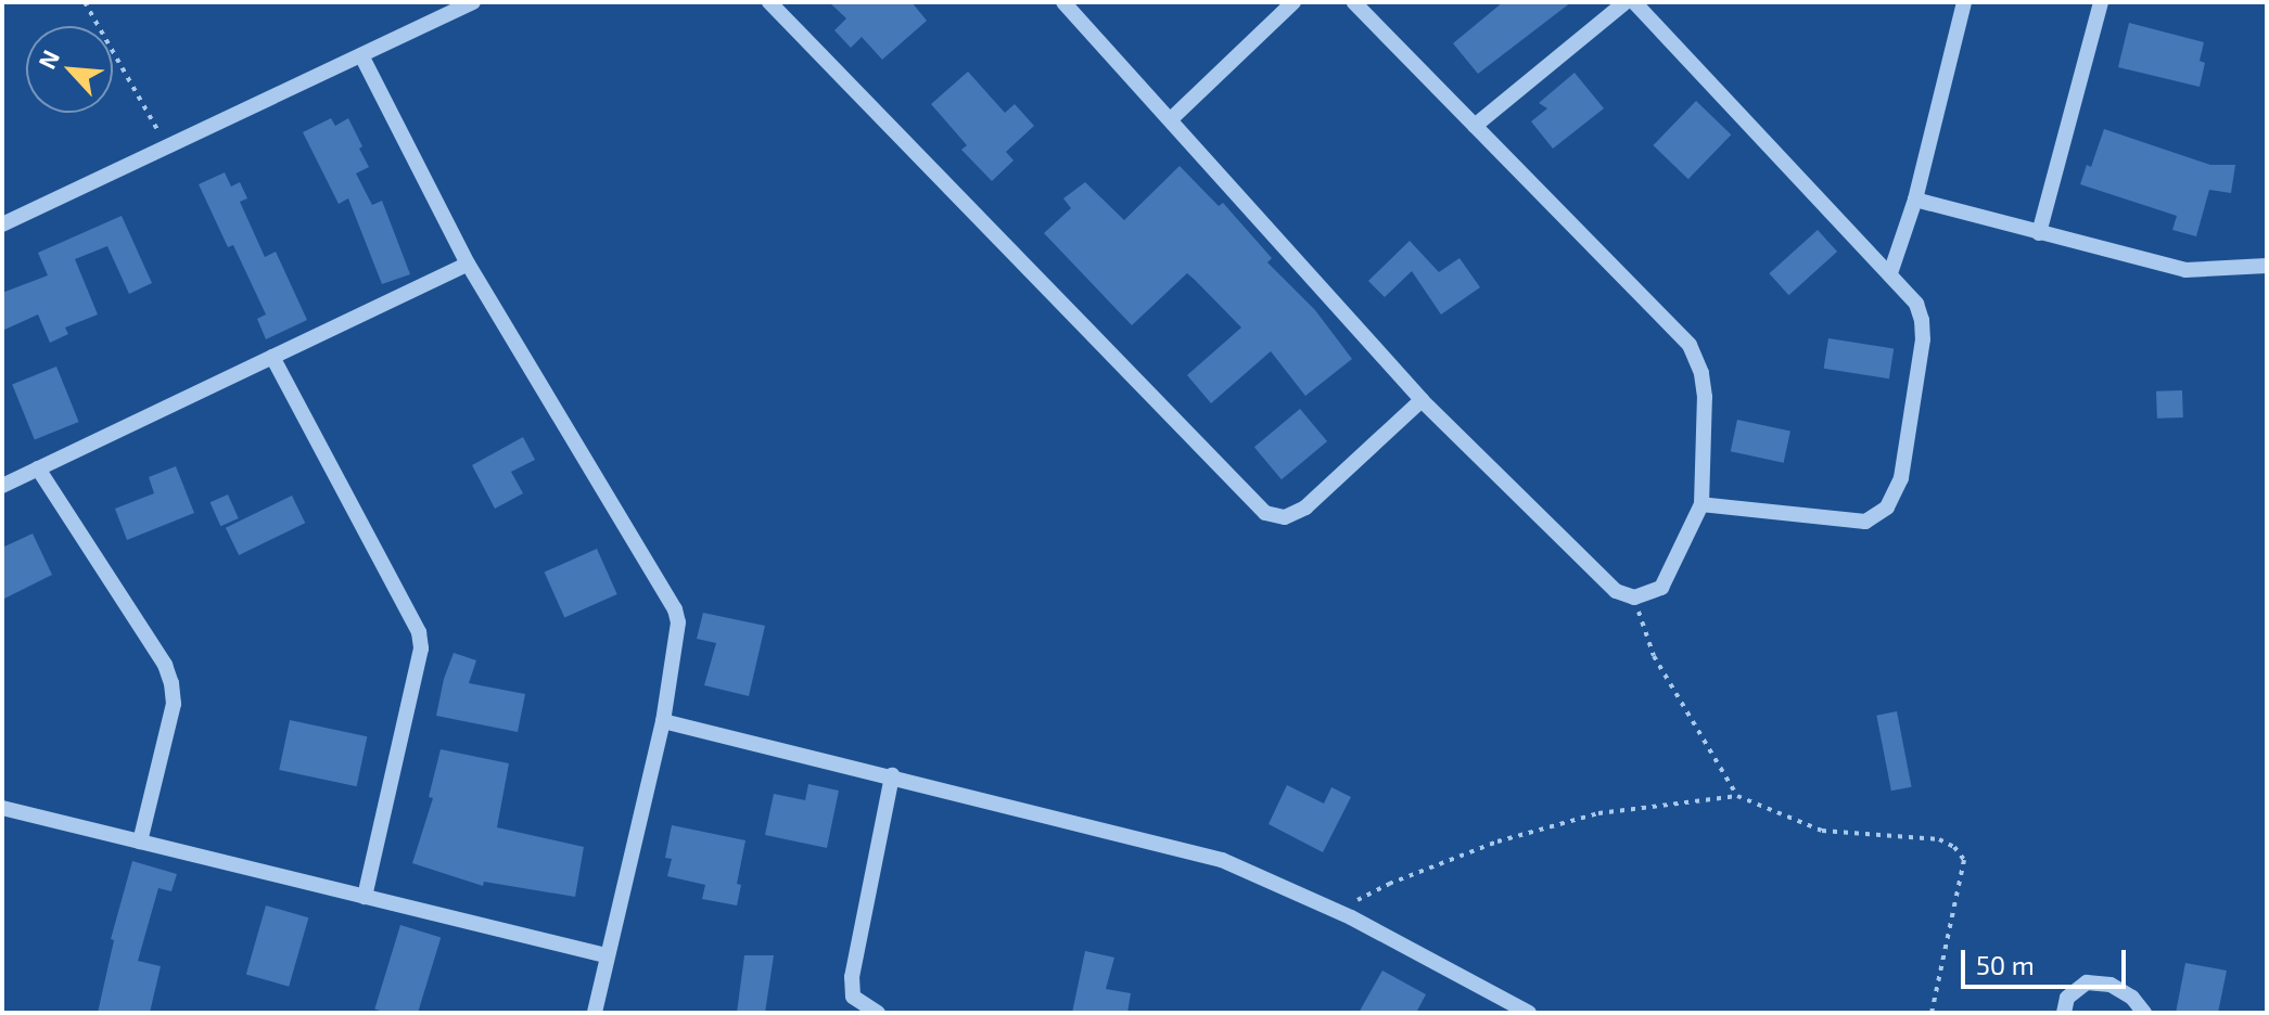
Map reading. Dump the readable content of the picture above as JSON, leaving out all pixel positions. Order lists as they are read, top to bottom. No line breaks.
{"scale_bar":"50 m","north":"top left"}
